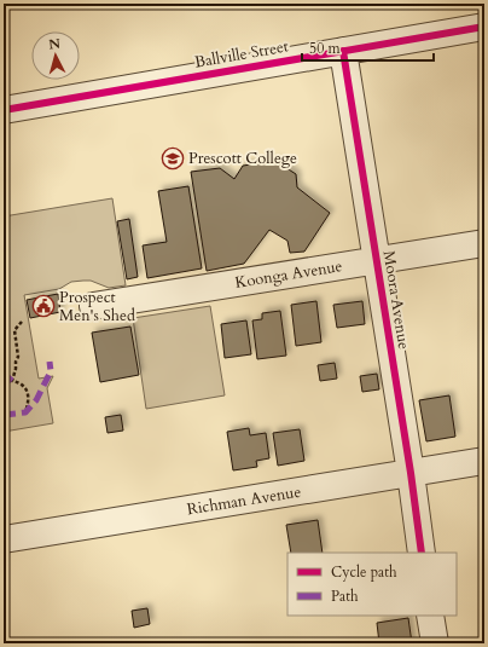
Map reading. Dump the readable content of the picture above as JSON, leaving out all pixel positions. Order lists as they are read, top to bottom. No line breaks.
{"streets":{"street":["Ballville Street","Koonga Avenue","Moora Avenue","Richman Avenue"]},"crossings":[["Ballville Street","Moora Avenue"],["Koonga Avenue","Moora Avenue"],["Moora Avenue","Richman Avenue"]],"places":{"school or university":["Prescott College"],"public building":["Prospect Men's Shed"]},"legend":["Cycle path","Path"],"scale_bar":"50 m","north":"top"}
